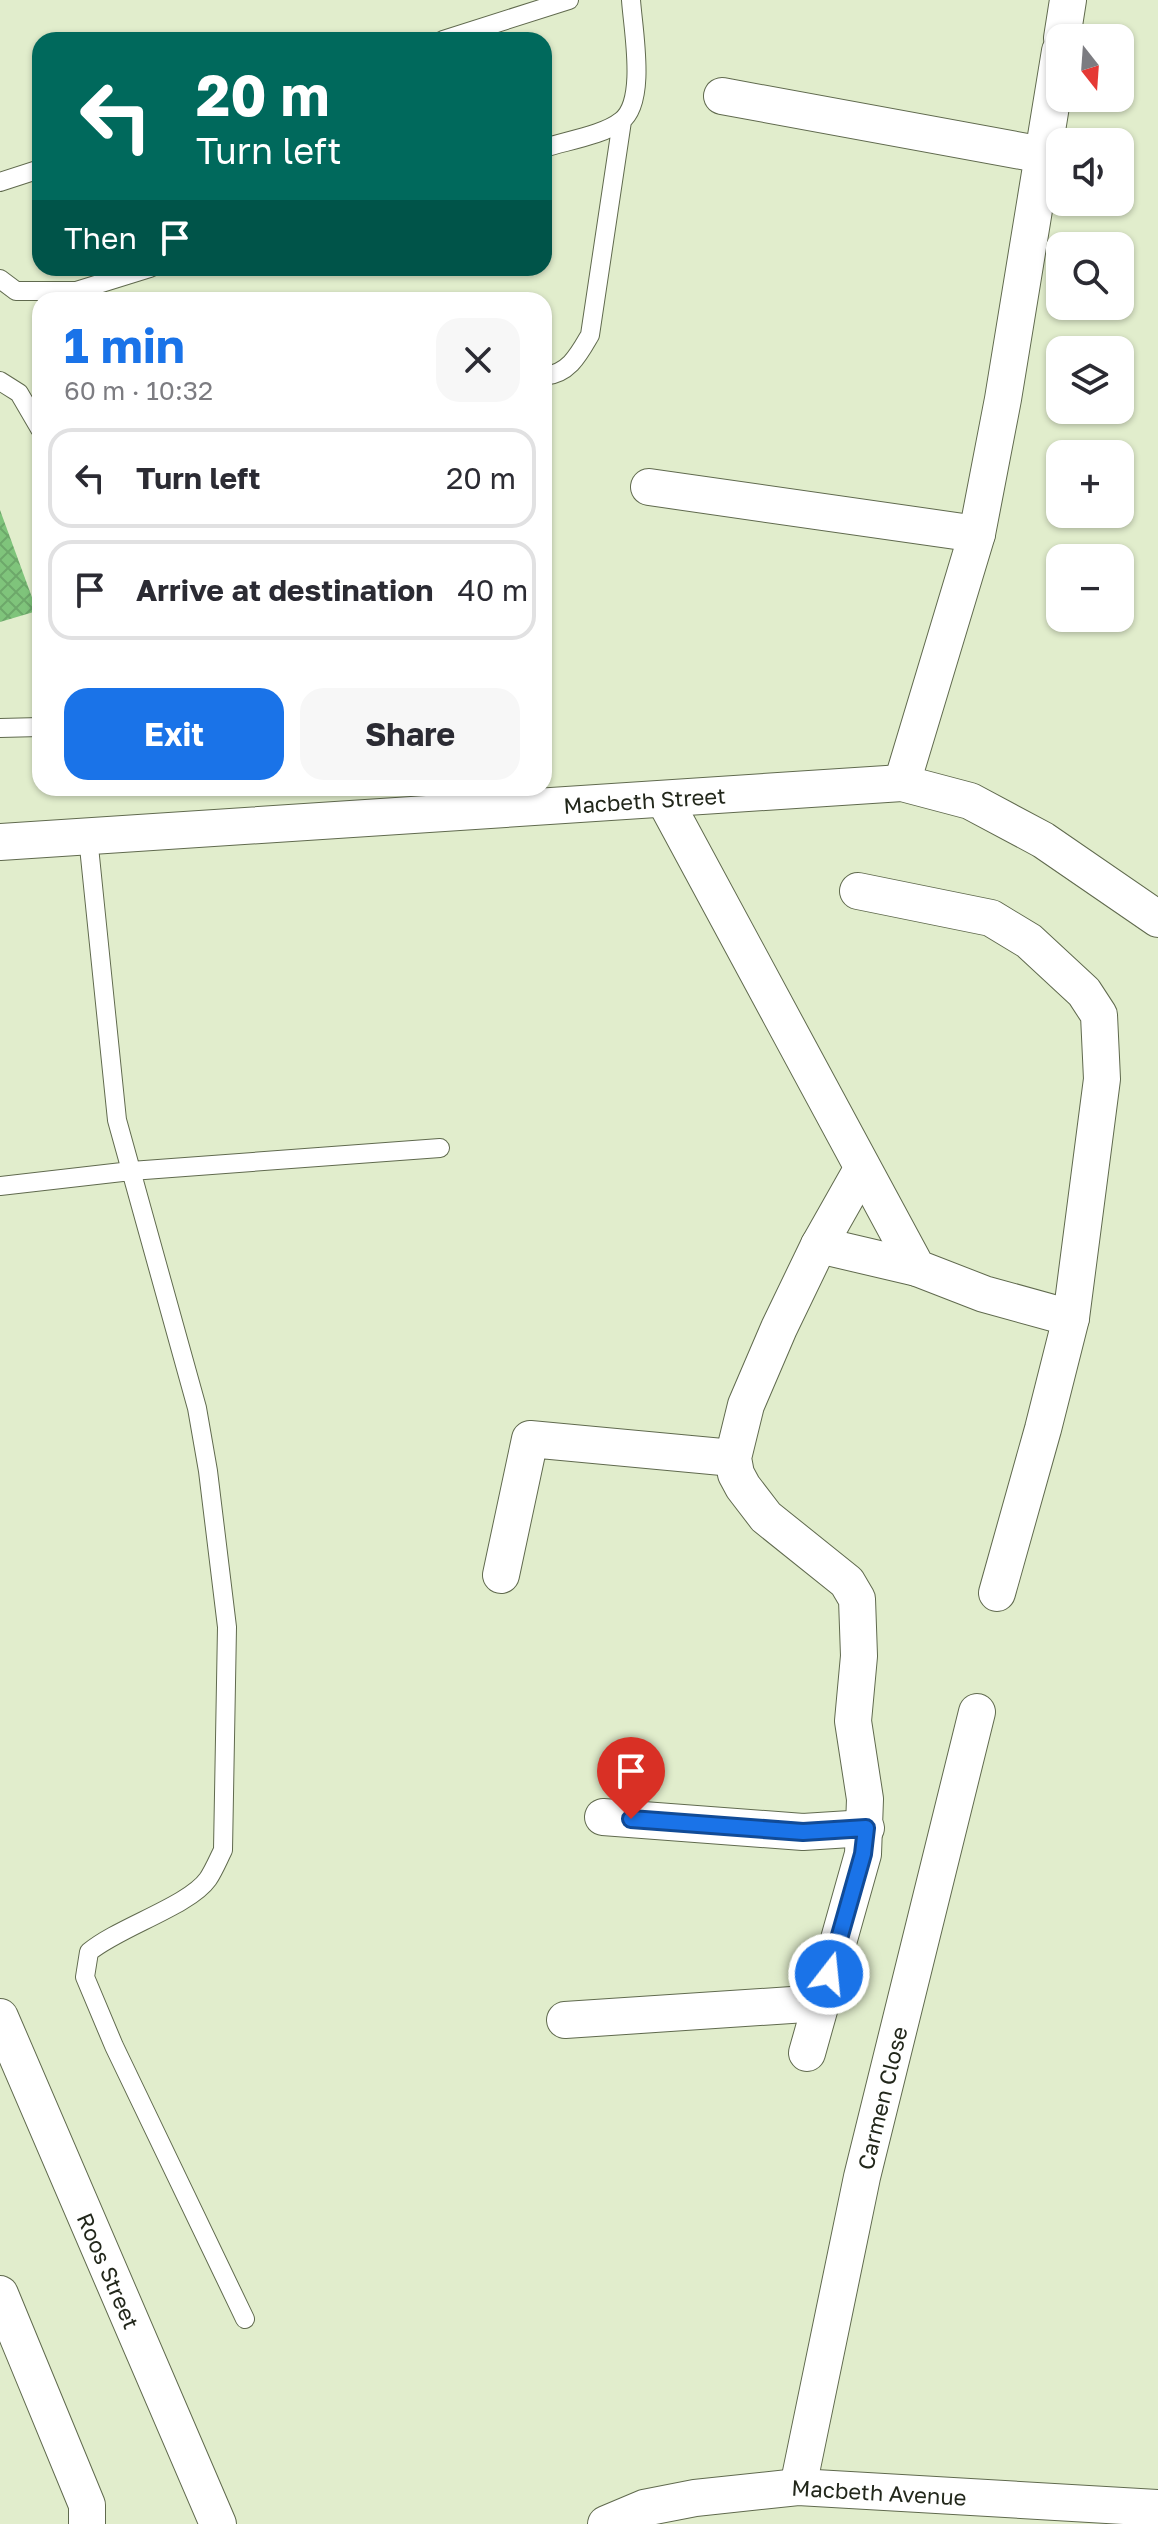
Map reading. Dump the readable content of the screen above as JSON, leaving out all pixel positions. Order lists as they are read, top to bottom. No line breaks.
{"streets":{"street":["Macbeth Street","Carmen Close","Roos Street","Macbeth Avenue"]},"crossings":[["Carmen Close","Macbeth Avenue"]],"north":"bottom","page":{"map_buttons":["+","−"],"turn":["20 m","Turn left"],"then":"Then","heading":["1 min","60 m · 10:32"],"list":[{"name":"Turn left","value":"20 m"},{"name":"Arrive at destination","value":"40 m"}],"buttons":["Exit","Share"]}}
